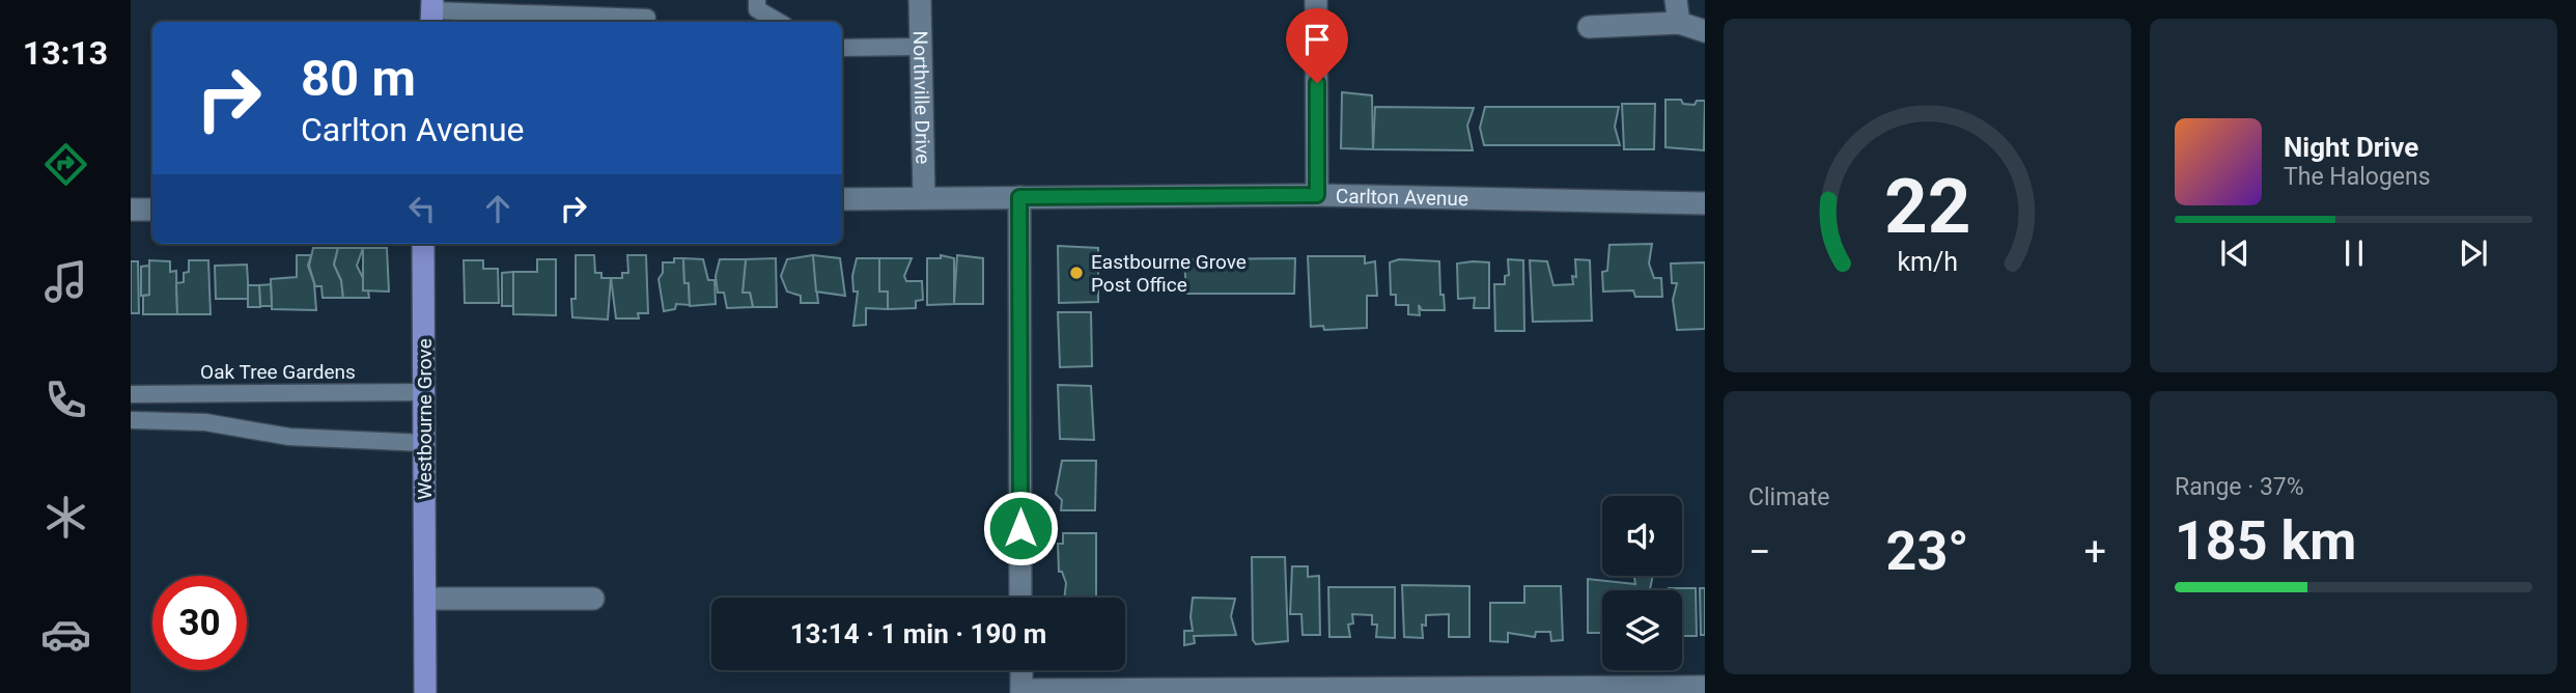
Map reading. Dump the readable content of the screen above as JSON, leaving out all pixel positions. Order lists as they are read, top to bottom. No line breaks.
{"streets":{"main road":["Westbourne Grove"],"street":["Northville Drive","Carlton Avenue"],"lane":["Oak Tree Gardens"]},"crossings":[["Northville Drive","Carlton Avenue"],["Oak Tree Gardens","Westbourne Grove"]],"places":["Eastbourne Grove Post Office"],"page":{"tabs":"13:13","turn":["80 m","Carlton Avenue"],"song":["Night Drive","The Halogens"],"tile":["Climate",["Range · 37%","185 km"]],"heat":["−","23°","+"],"limit":"30","trip":"13:14 · 1 min · 190 m","gauge":["22","km/h"]}}
